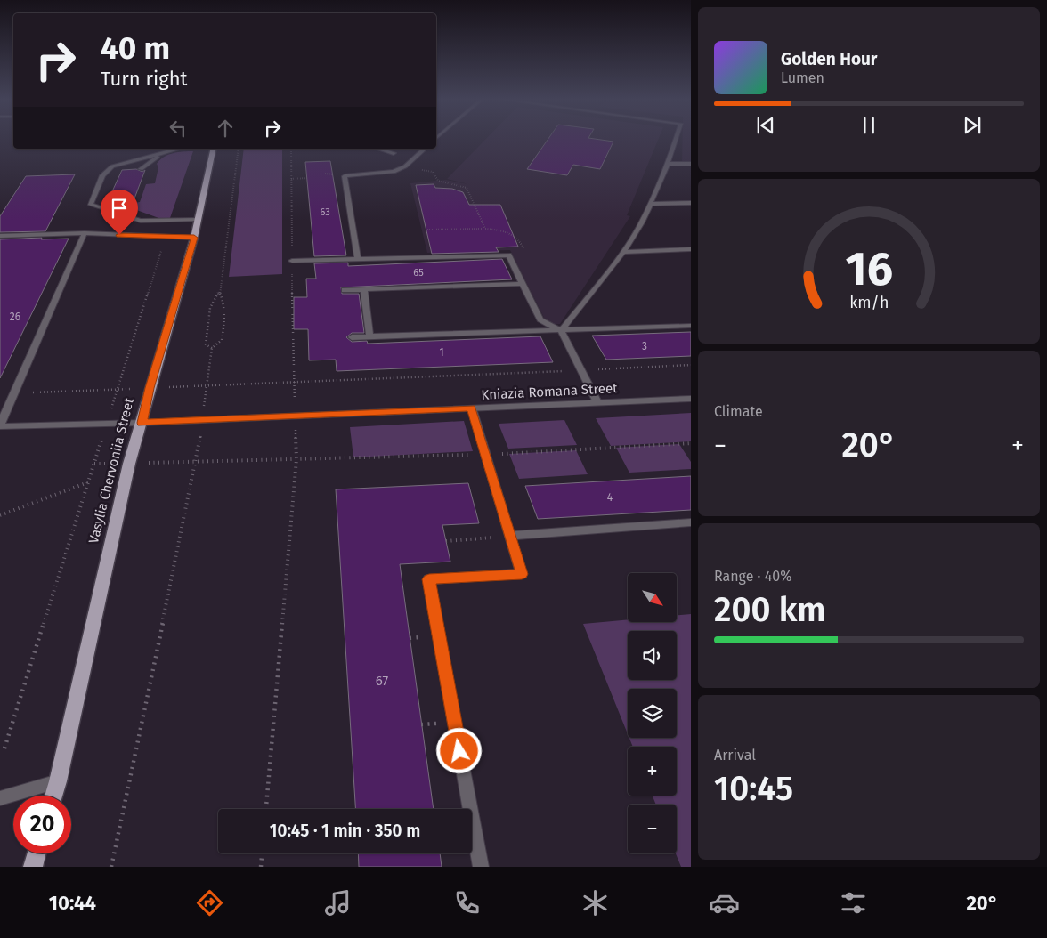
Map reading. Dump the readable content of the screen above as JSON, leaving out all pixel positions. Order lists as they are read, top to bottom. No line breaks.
{"streets":{"main road":["Vasylia Chervoniia Street"],"street":["Kniazia Romana Street"]},"crossings":[["Kniazia Romana Street","Vasylia Chervoniia Street"]],"house_numbers":["63","65","26","3","1","4","67"],"north":"bottom right","page":{"turn":["40 m","Turn right"],"song":["Golden Hour","Lumen"],"tile":["Climate",["Range · 40%","200 km"],["Arrival","10:45"]],"heat":["−","20°","+"],"map_buttons":["+","−"],"limit":"20","trip":"10:45 · 1 min · 350 m","tabs":["10:44","20°"],"gauge":["16","km/h"]}}
